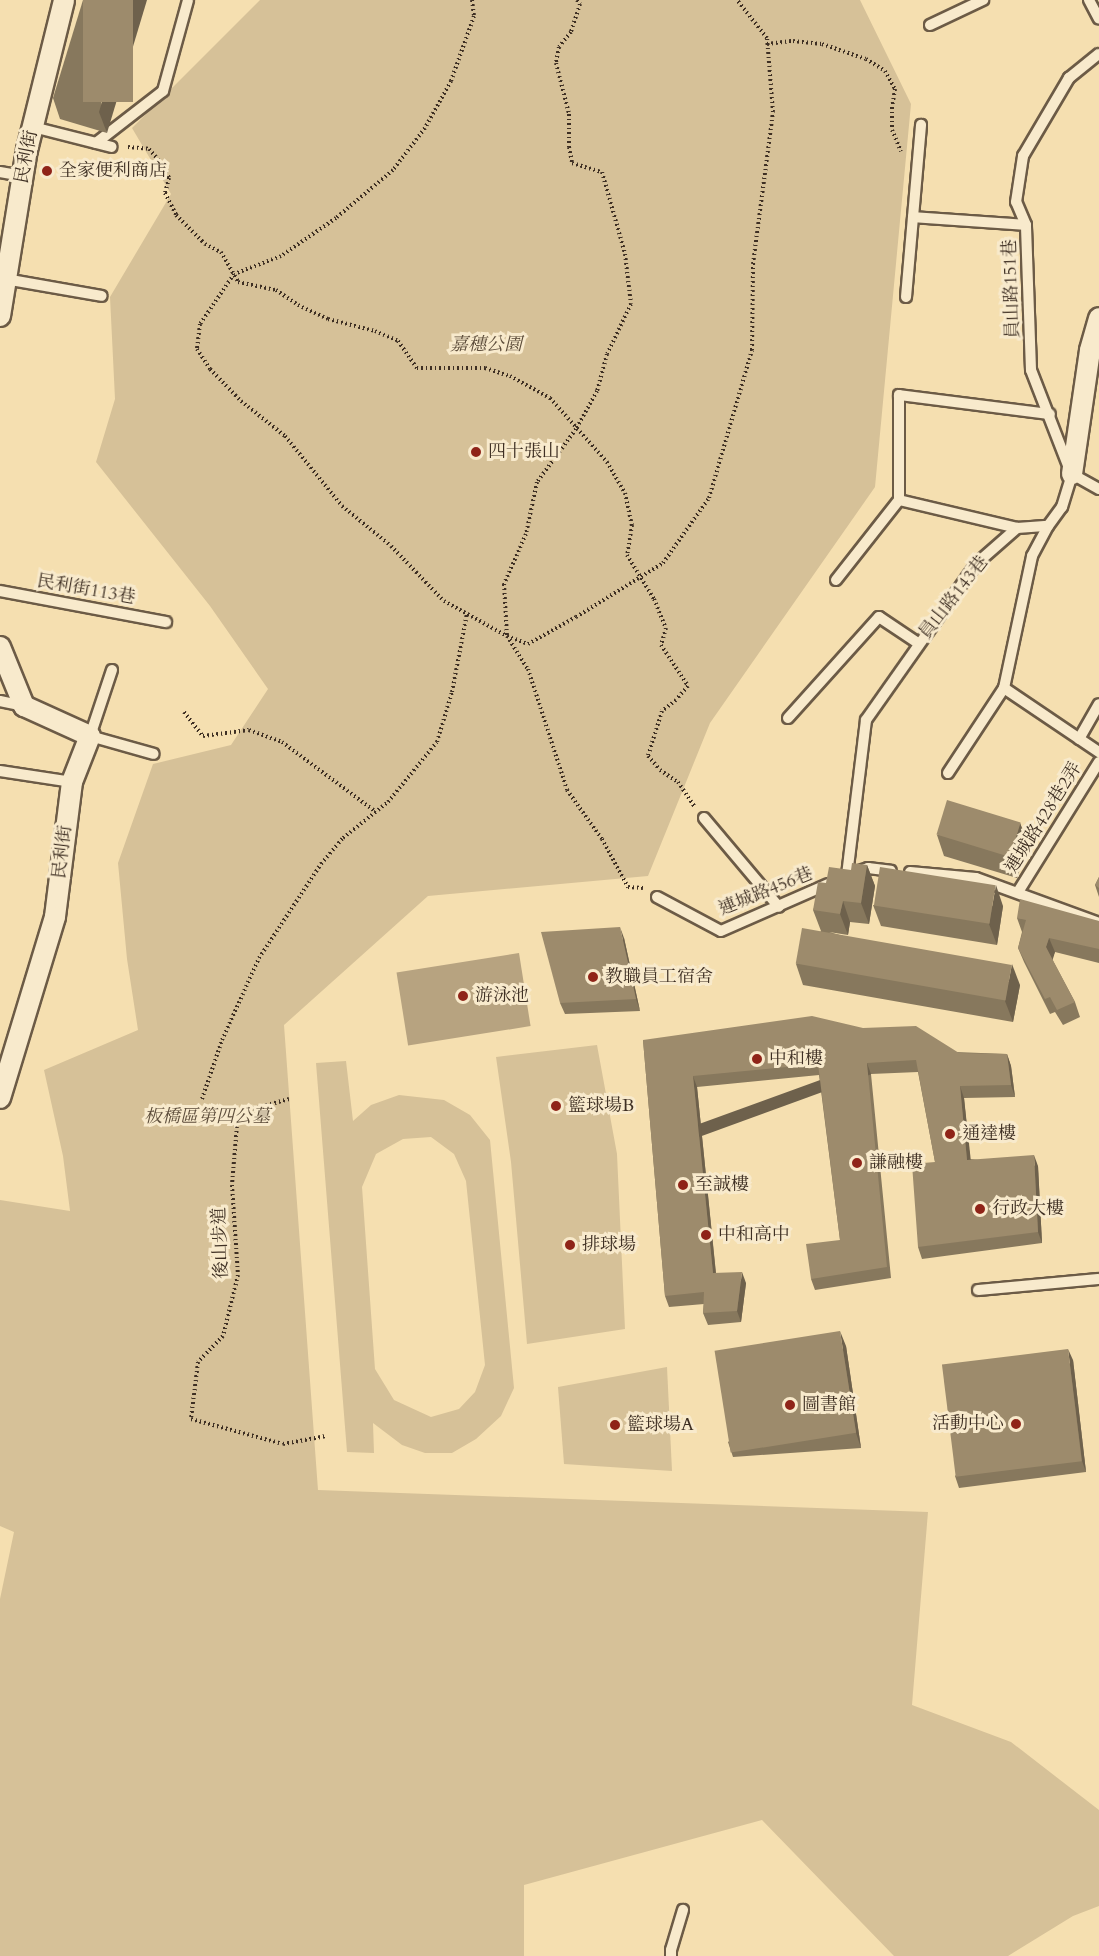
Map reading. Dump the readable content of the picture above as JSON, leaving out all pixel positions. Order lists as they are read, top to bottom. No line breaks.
{"streets":{"street":["民利街"],"lane":["員山路151巷","民利街113巷","員山路143巷","連城路428巷2弄","連城路456巷"],"path":["後山步道"]},"crossings":[["員山路143巷","連城路456巷"],["連城路428巷2弄","連城路456巷"]],"parks":["嘉穗公園","板橋區第四公墓"],"places":["全家便利商店","四十張山","教職員工宿舍","游泳池","中和樓","籃球場B","通達樓","謙融樓","至誠樓","行政大樓","中和高中","排球場","圖書館","活動中心","籃球場A"]}
